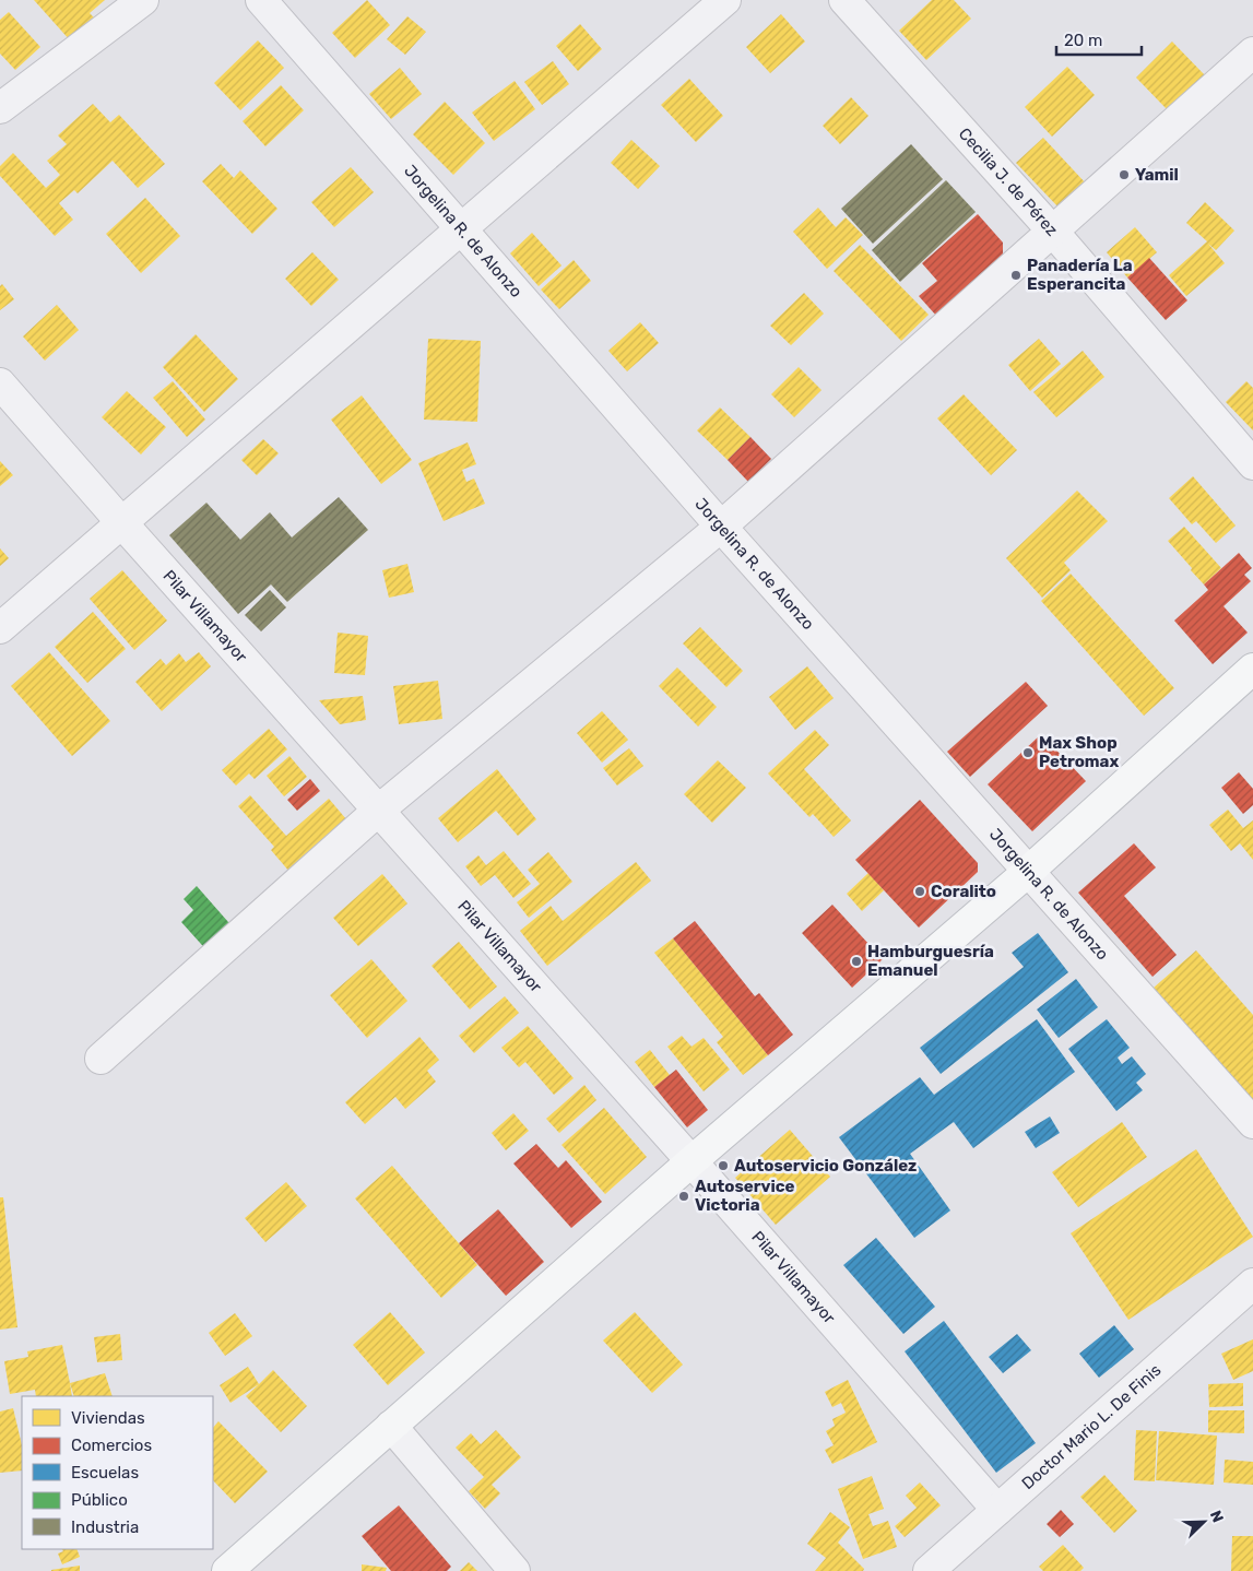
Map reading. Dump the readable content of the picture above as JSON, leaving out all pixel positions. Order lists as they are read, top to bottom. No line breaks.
{"streets":{"street":["Cecilia J. de Pérez","Jorgelina R. de Alonzo","Pilar Villamayor","Doctor Mario L. De Finis"]},"crossings":[["Pilar Villamayor","Doctor Mario L. De Finis"]],"places":["Yamil","Panadería La Esperancita","Max Shop Petromax","Coralito","Hamburguesría Emanuel","Autoservicio González","Autoservice Victoria"],"legend":["Viviendas","Comercios","Escuelas","Público","Industria"],"scale_bar":"20 m","north":"top right"}
